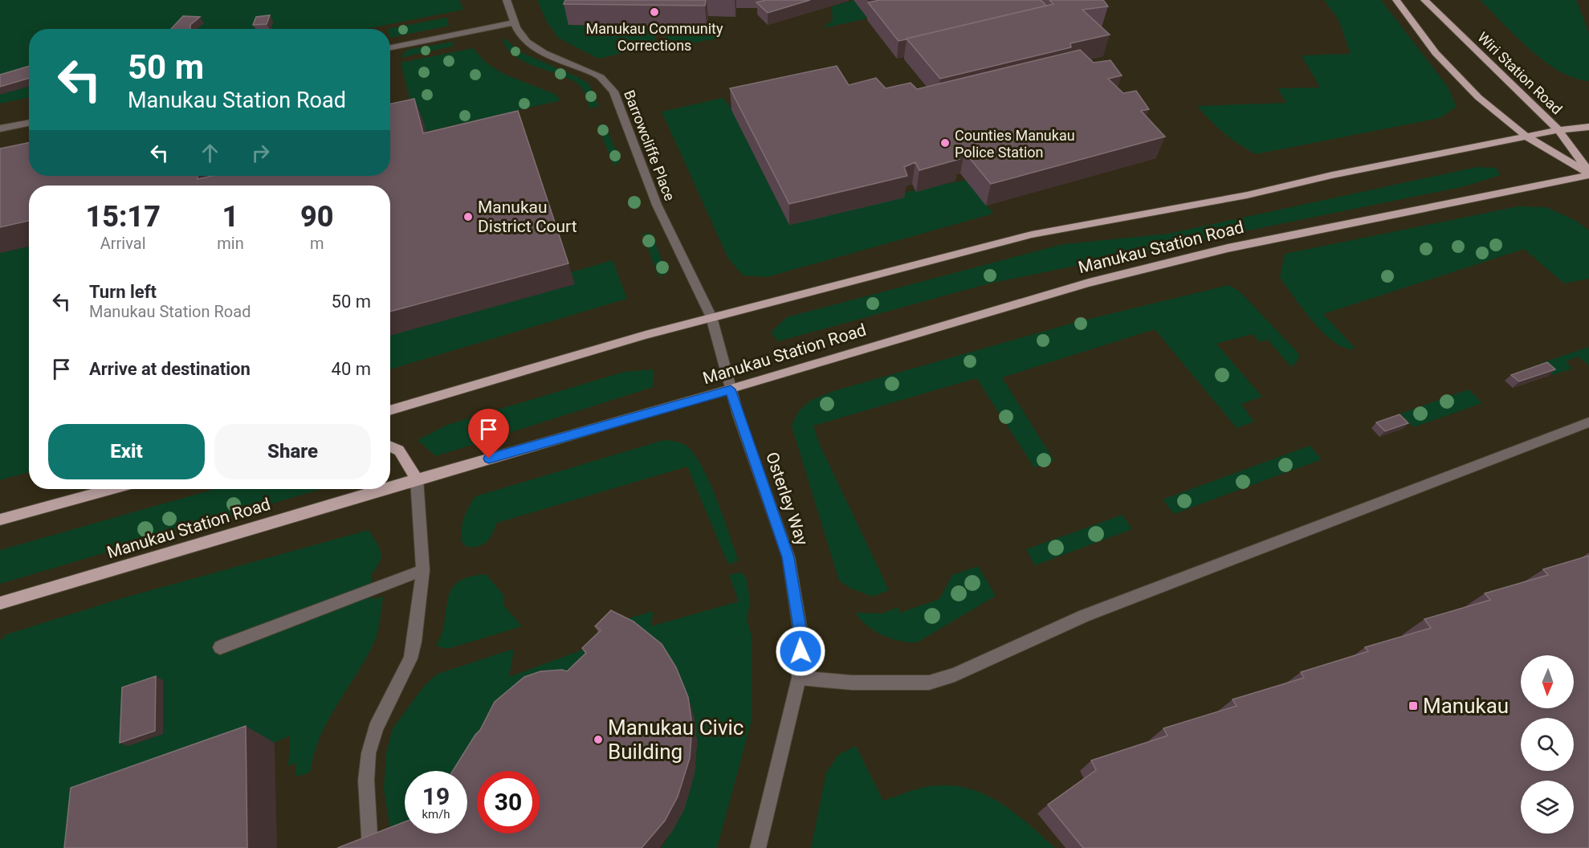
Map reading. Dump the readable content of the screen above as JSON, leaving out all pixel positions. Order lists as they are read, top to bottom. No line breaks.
{"streets":{"main road":["Wiri Station Road","Manukau Station Road"],"street":["Barrowcliffe Place","Osterley Way"]},"crossings":[["Wiri Station Road","Manukau Station Road"],["Barrowcliffe Place","Manukau Station Road"],["Barrowcliffe Place","Osterley Way"],["Manukau Station Road","Osterley Way"]],"places":{"other":["Manukau Community Corrections","Counties Manukau Police Station","Manukau District Court","Manukau Civic Building"],"transit":["Manukau"]},"north":"bottom","page":{"turn":["50 m","Manukau Station Road"],"eta":["15:17","Arrival","1","min","90","m"],"list":[{"name":"Turn left","note":"Manukau Station Road","value":"50 m"},{"name":"Arrive at destination","value":"40 m"}],"buttons":["Exit","Share"],"speed":"19 km/h","limit":"30"}}
